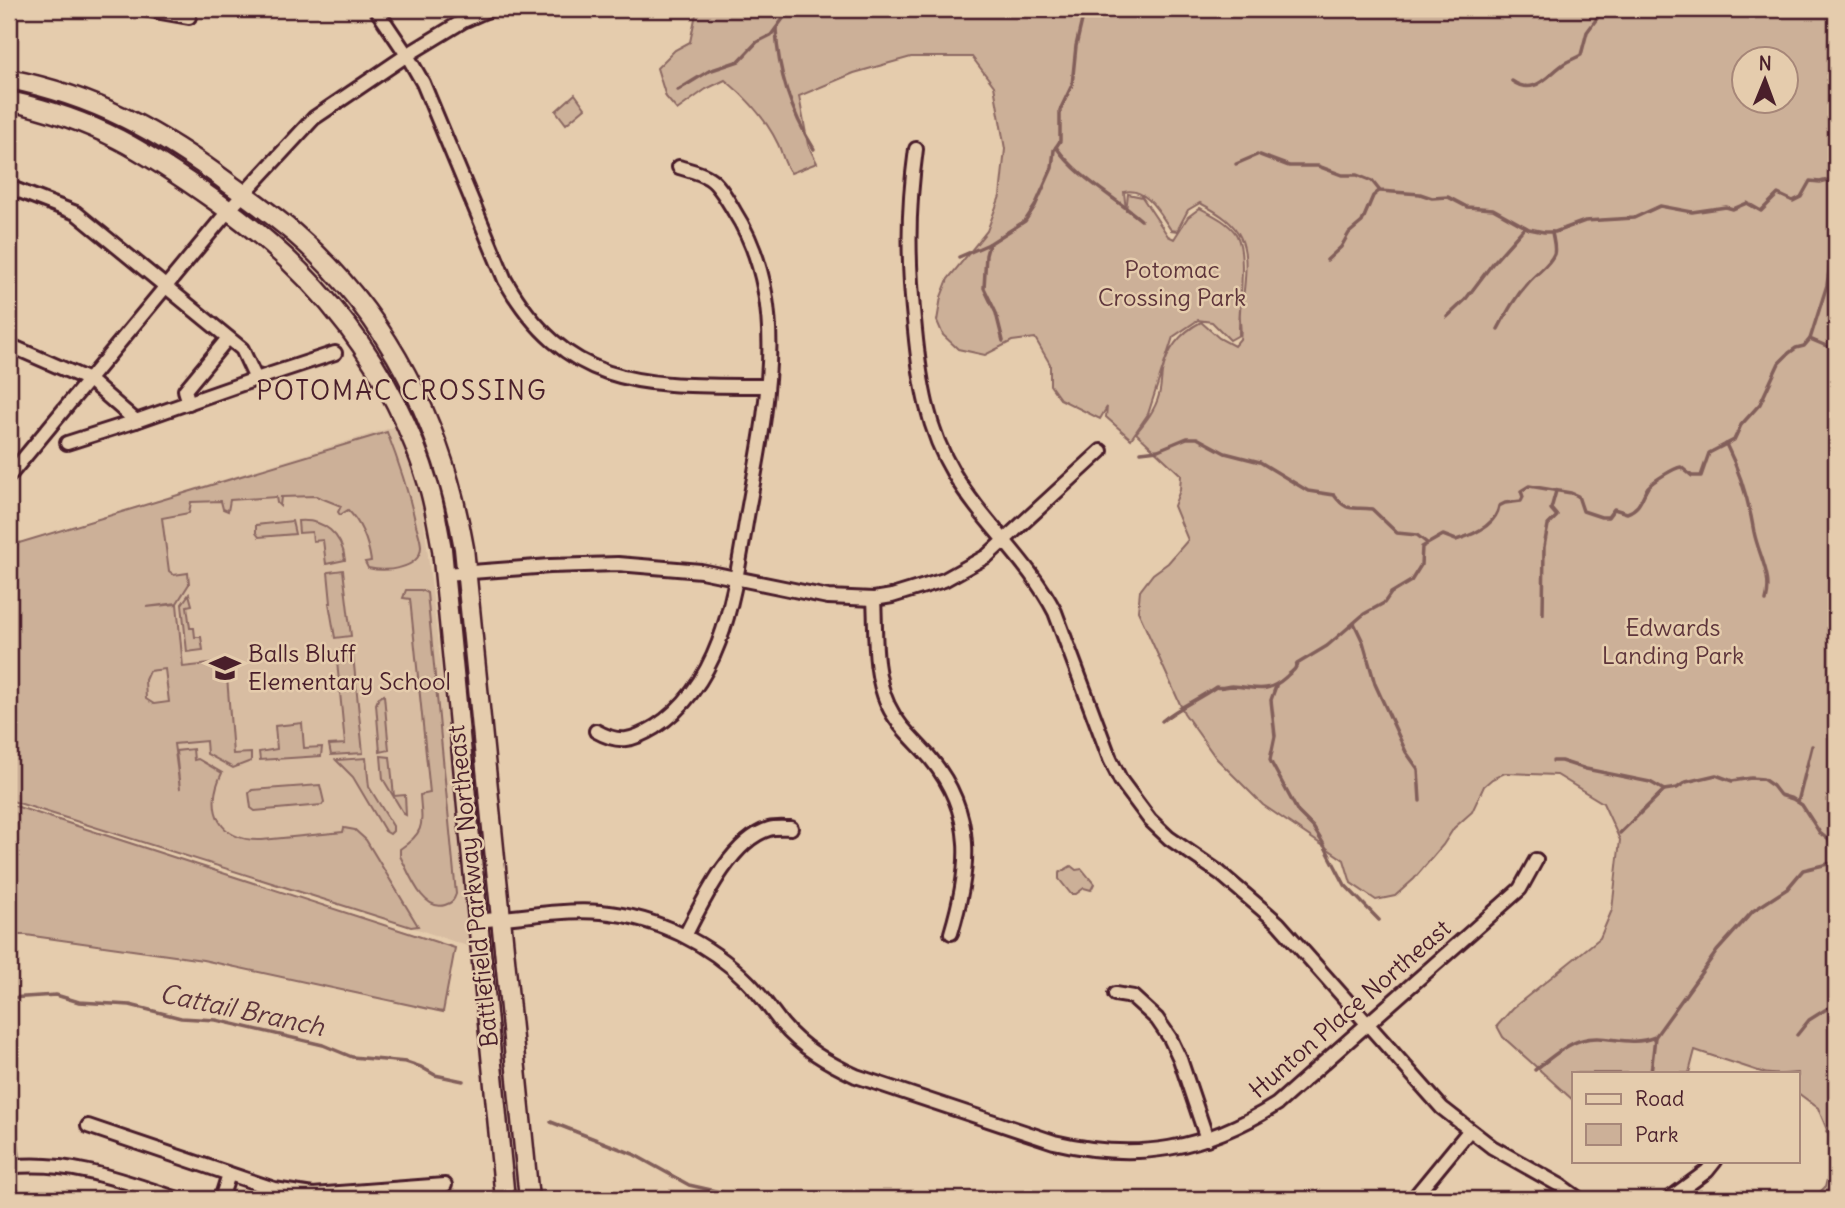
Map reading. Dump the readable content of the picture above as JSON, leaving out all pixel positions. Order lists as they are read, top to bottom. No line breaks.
{"streets":{"main road":["Battlefield Parkway Northeast"],"street":["Hunton Place Northeast"]},"crossings":[["Battlefield Parkway Northeast","Hunton Place Northeast"]],"districts":["POTOMAC CROSSING"],"water":["Cattail Branch"],"parks":["Potomac Crossing Park","Edwards Landing Park"],"places":{"school or university":["Balls Bluff Elementary School"]},"legend":["Road","Park"],"north":"top"}
